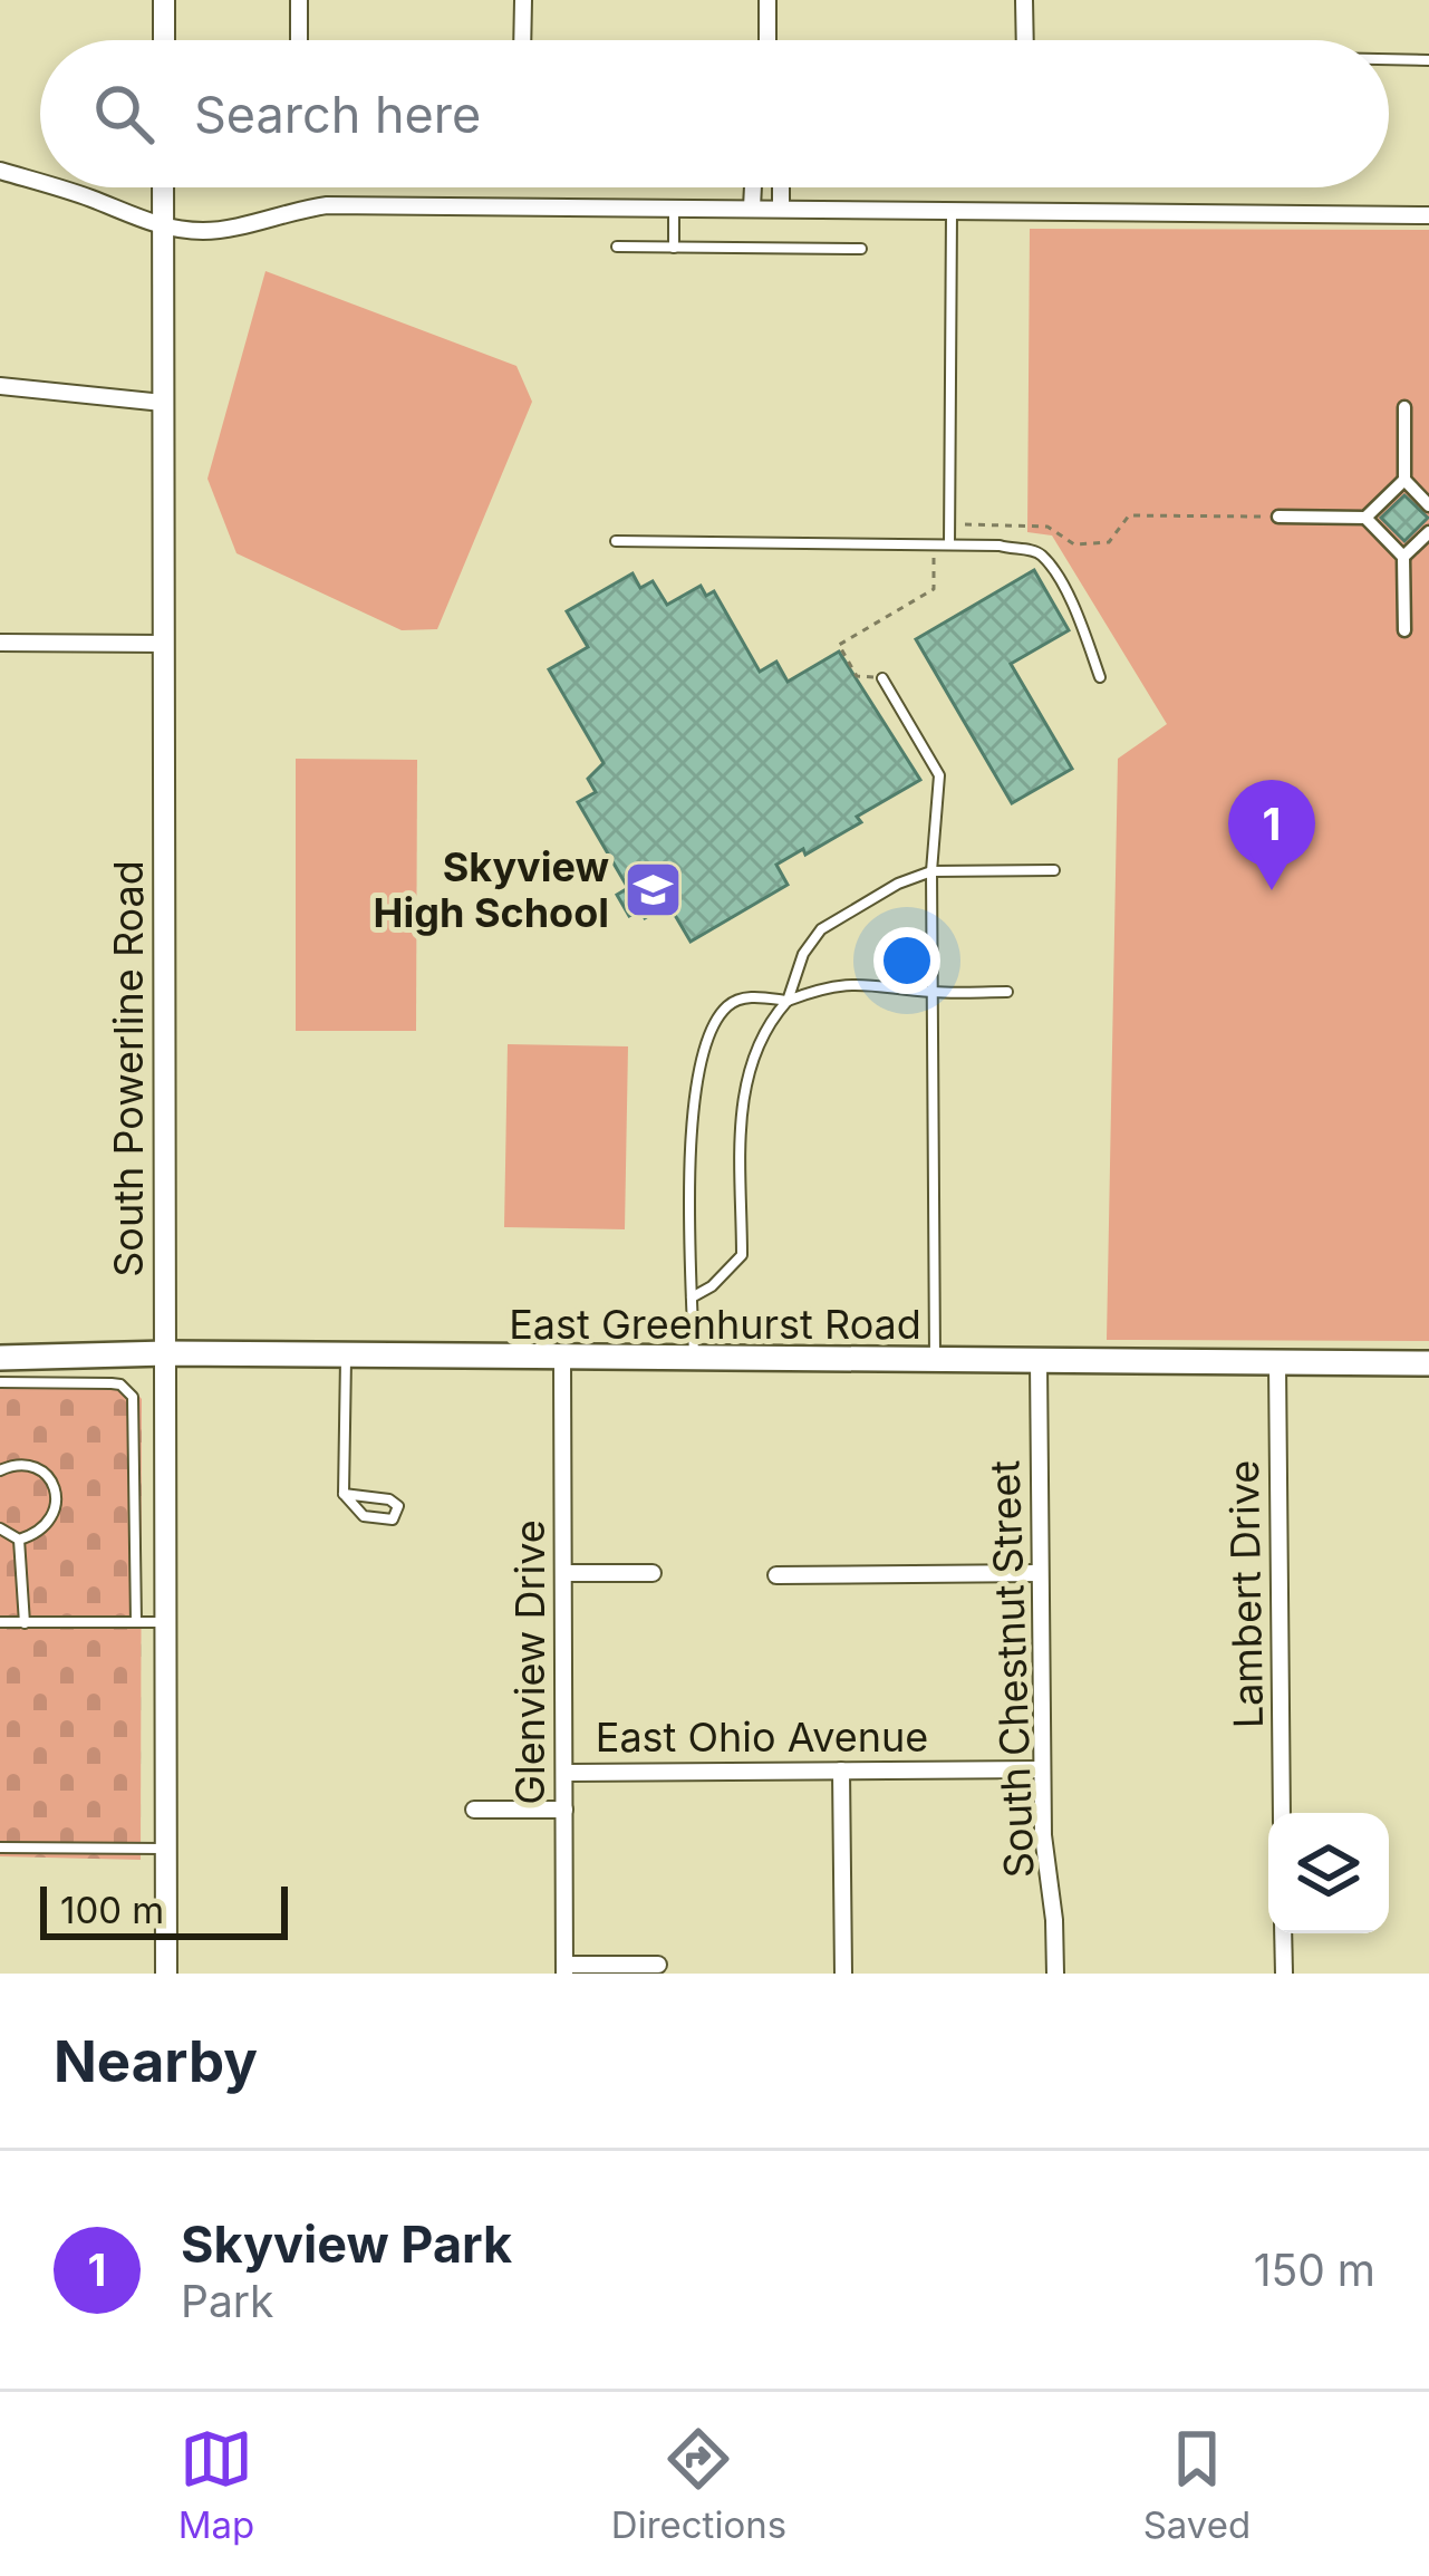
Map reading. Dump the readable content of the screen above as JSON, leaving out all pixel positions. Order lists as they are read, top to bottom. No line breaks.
{"streets":{"main road":["East Greenhurst Road"],"street":["South Powerline Road","Lambert Drive","Glenview Drive","South Chestnut Street","East Ohio Avenue"]},"crossings":[["South Powerline Road","East Greenhurst Road"],["East Greenhurst Road","Lambert Drive"],["East Greenhurst Road","Glenview Drive"],["East Greenhurst Road","South Chestnut Street"],["Glenview Drive","East Ohio Avenue"],["South Chestnut Street","East Ohio Avenue"]],"places":{"school or university":["Skyview High School"]},"scale_bar":"100 m","page":{"search":"Search here","pins":"1","scale":"100 m","heading":"Nearby","list":[{"mark":"1","name":"Skyview Park","note":"Park","value":"150 m"}],"nav":["Map","Directions","Saved"]}}
